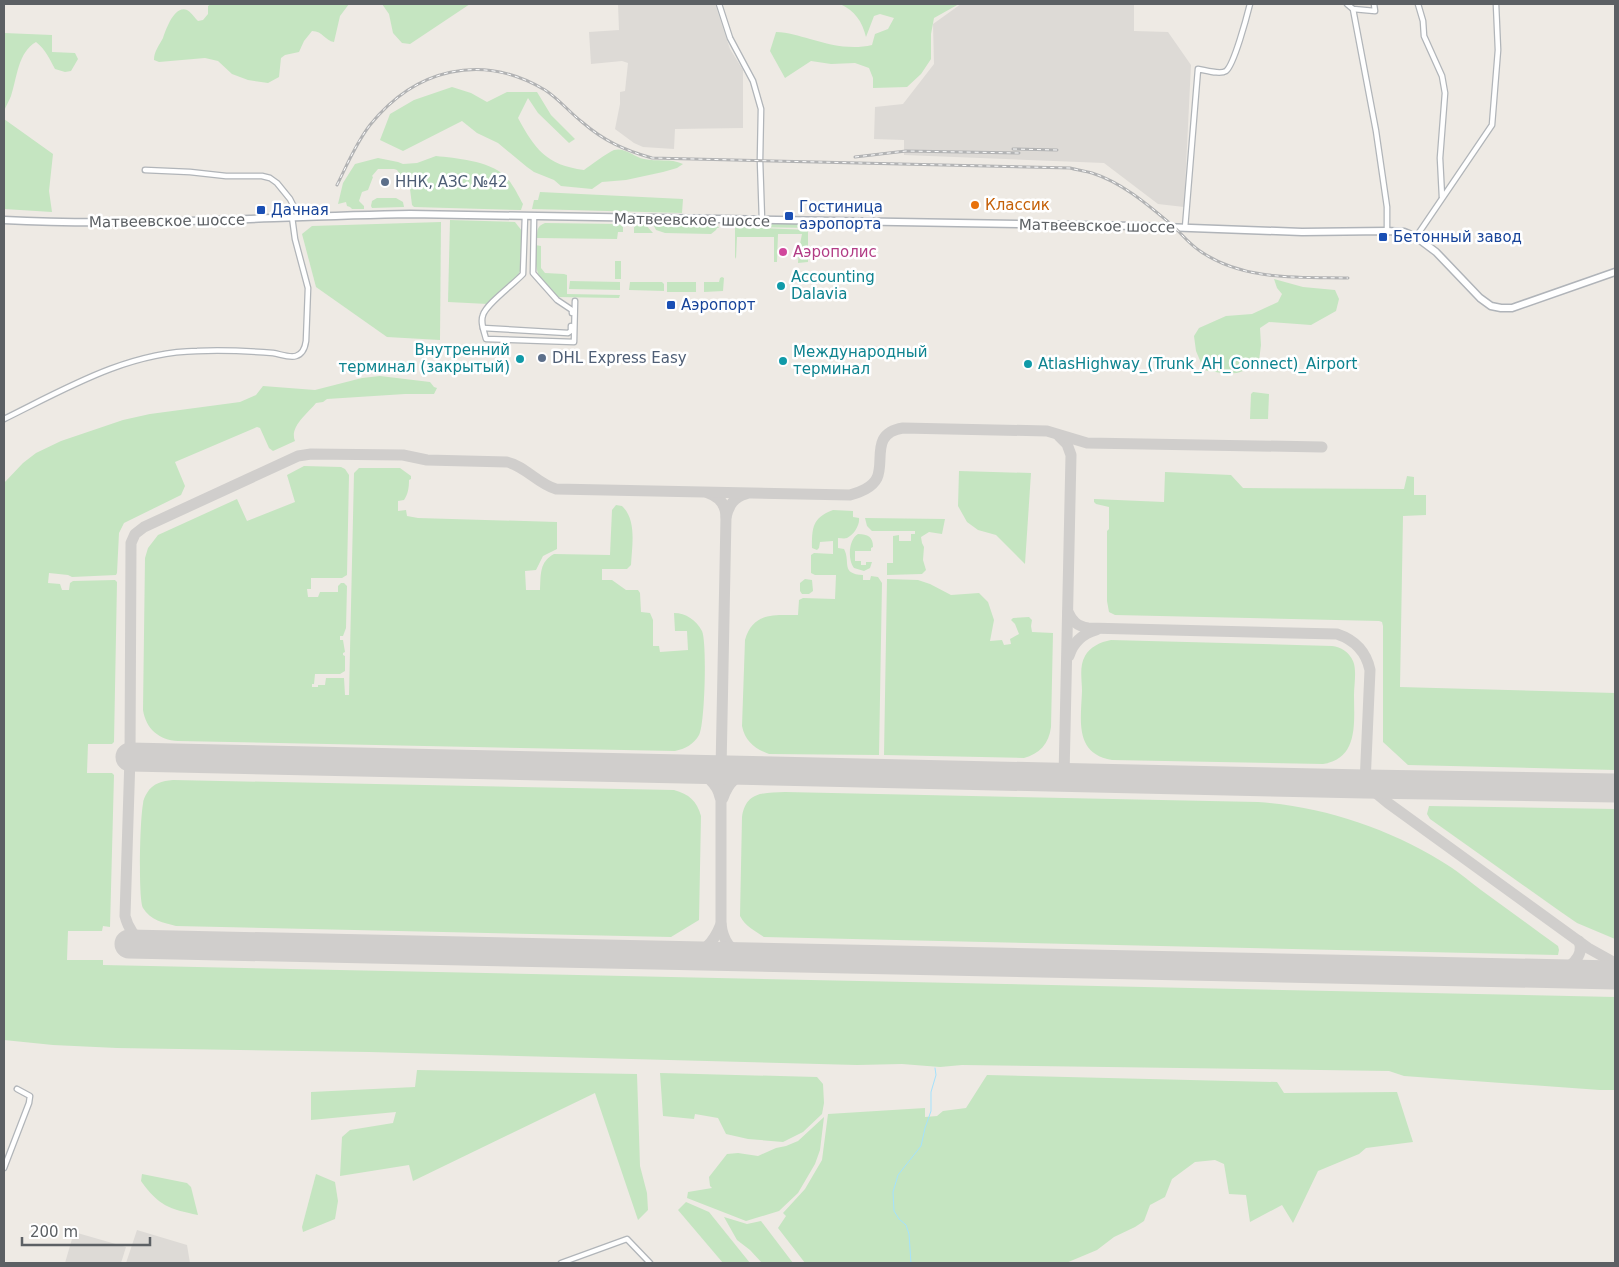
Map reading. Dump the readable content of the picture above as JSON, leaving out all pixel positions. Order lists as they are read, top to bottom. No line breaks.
{"streets":{"main road":["Матвеевское шоссе"]},"places":{"other":["ННК, АЗС №42","Классик","Аэрополис","Accounting Dalavia","DHL Express Easy","Внутренний терминал (закрытый)","Международный терминал","AtlasHighway_(Trunk_AH_Connect)_Airport"],"transit":["Дачная","Гостиница аэропорта","Бетонный завод","Аэропорт"]},"scale_bar":"200 m"}
